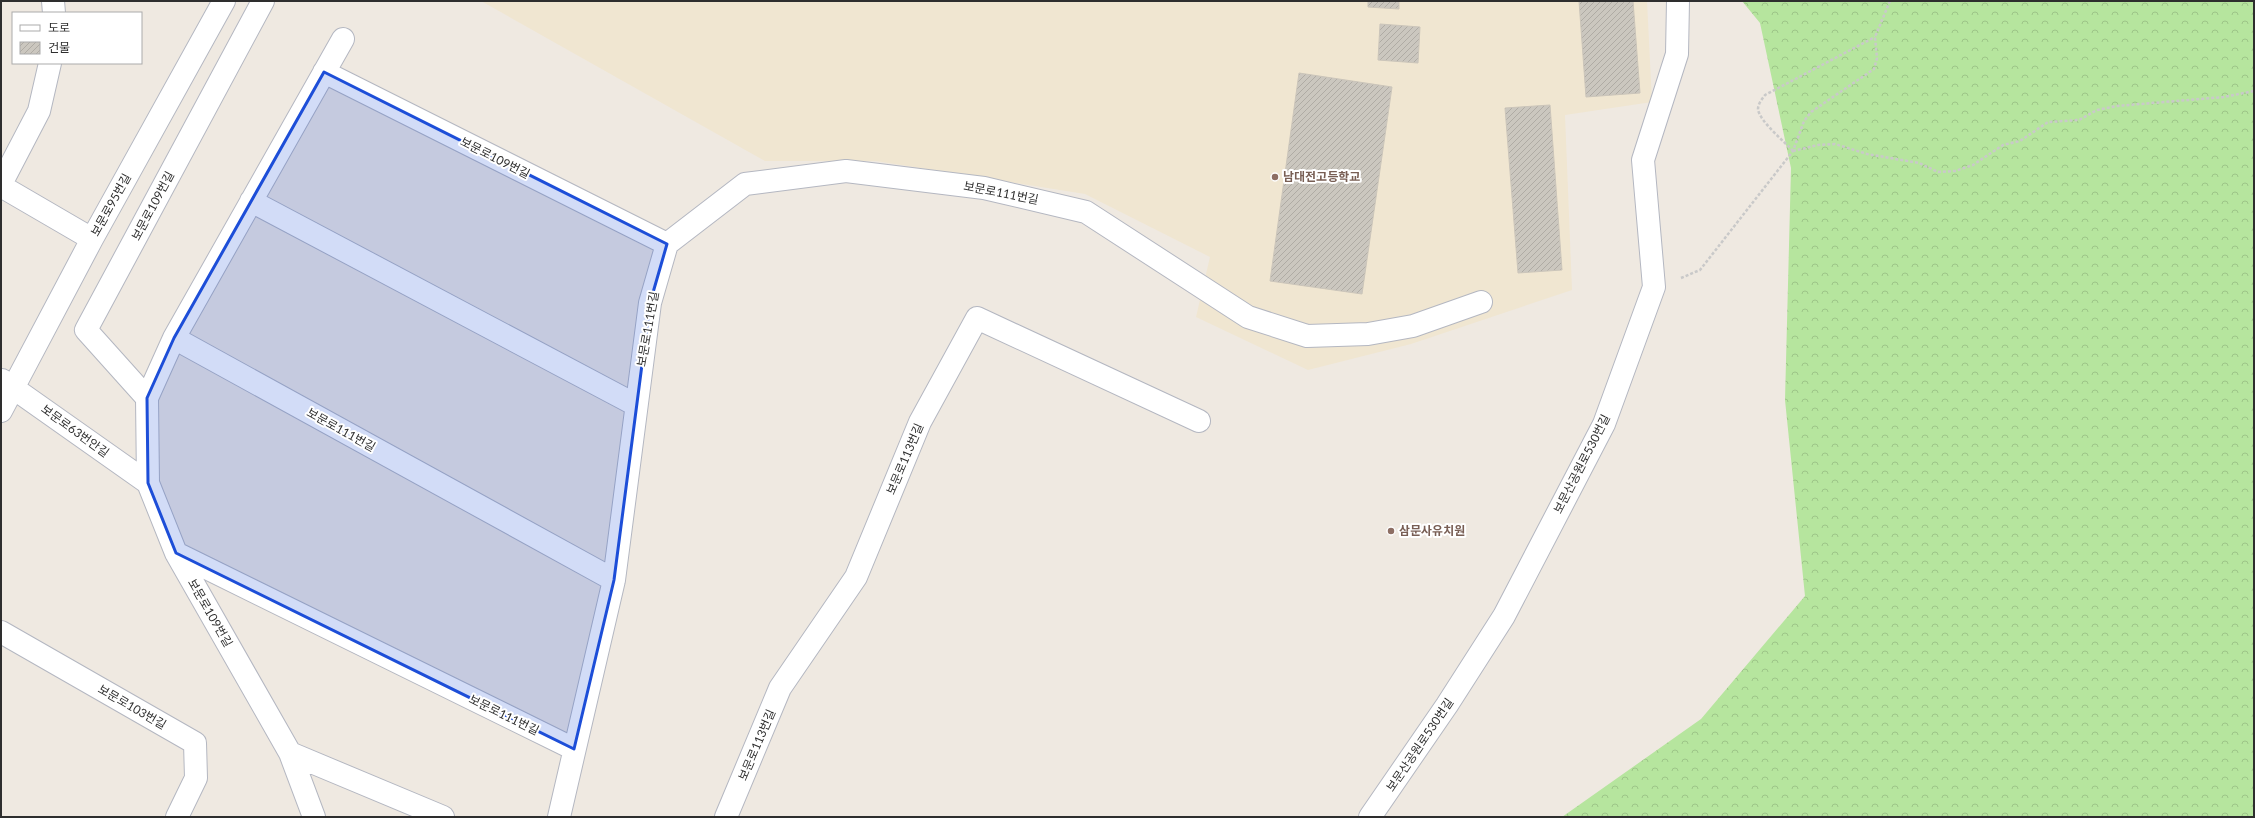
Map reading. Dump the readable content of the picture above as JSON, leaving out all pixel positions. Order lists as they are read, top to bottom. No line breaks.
{"streets":{"street":["보문로109번길","보문로111번길","보문로95번길","보문로63번안길","보문로113번길","보문산공원로530번길","보문로103번길"]},"crossings":[["보문로109번길","보문로111번길"],["보문로109번길","보문로63번안길"],["보문로95번길","보문로63번안길"]],"places":["남대전고등학교","삼문사유치원"],"legend":["도로","건물"]}
